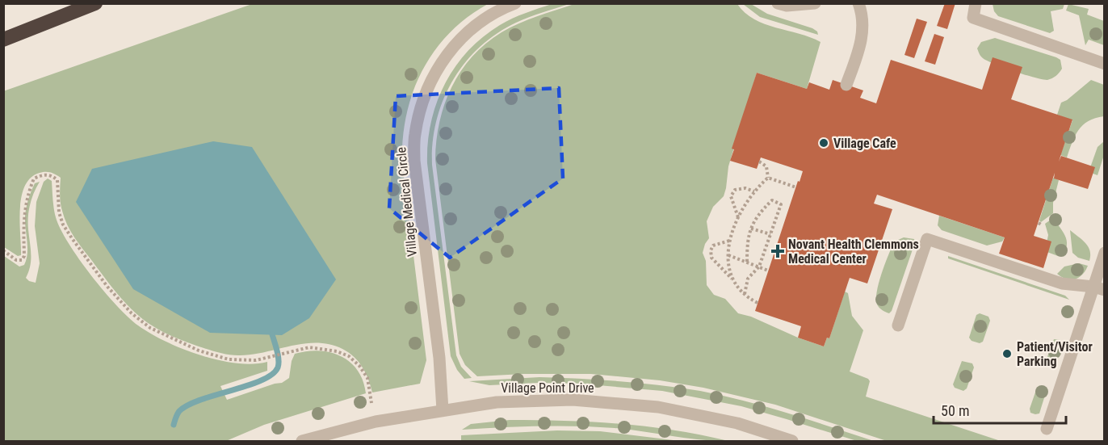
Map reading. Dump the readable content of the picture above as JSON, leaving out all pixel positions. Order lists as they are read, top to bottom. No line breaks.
{"streets":{"street":["Village Medical Circle","Village Point Drive"]},"crossings":[["Village Medical Circle","Village Point Drive"]],"places":{"other":["Village Cafe","Patient/Visitor Parking"],"health":["Novant Health Clemmons Medical Center"]},"scale_bar":"50 m"}
